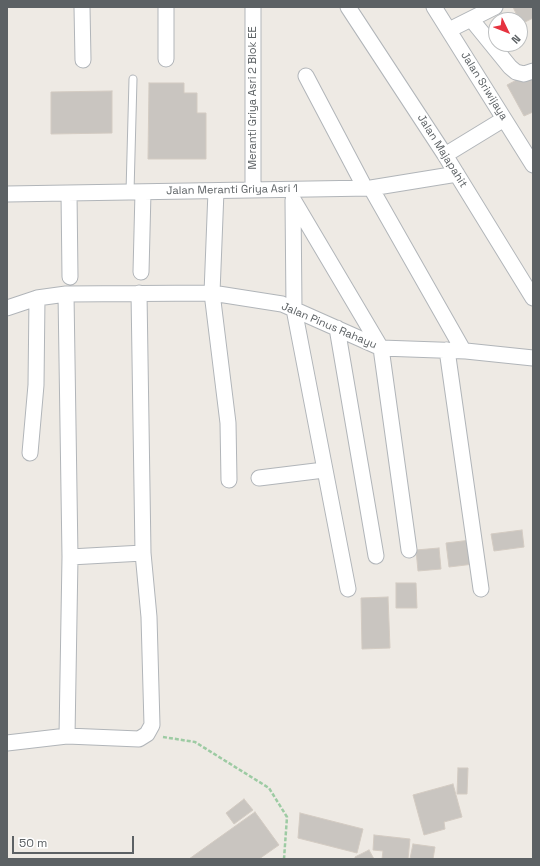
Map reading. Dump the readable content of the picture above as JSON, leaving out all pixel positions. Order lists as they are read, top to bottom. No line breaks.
{"streets":{"street":["Jalan Sriwijaya","Meranti Griya Asri 2 Blok EE","Jalan Majapahit","Jalan Meranti Griya Asri 1","Jalan Pinus Rahayu"]},"crossings":[["Meranti Griya Asri 2 Blok EE","Jalan Meranti Griya Asri 1"],["Jalan Majapahit","Jalan Meranti Griya Asri 1"]],"scale_bar":"50 m","north":"bottom right"}
